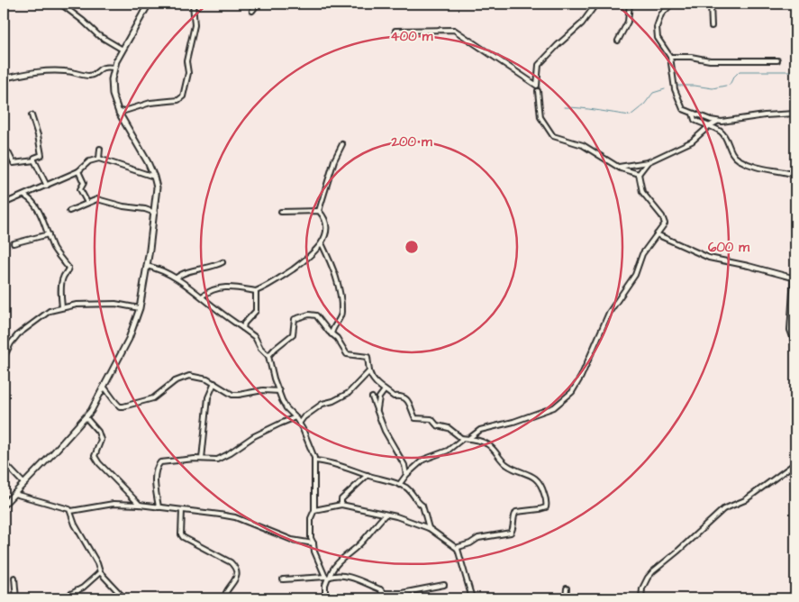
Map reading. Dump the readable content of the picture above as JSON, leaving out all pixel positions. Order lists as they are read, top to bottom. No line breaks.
{"rings":["400 m","200 m","600 m"]}
